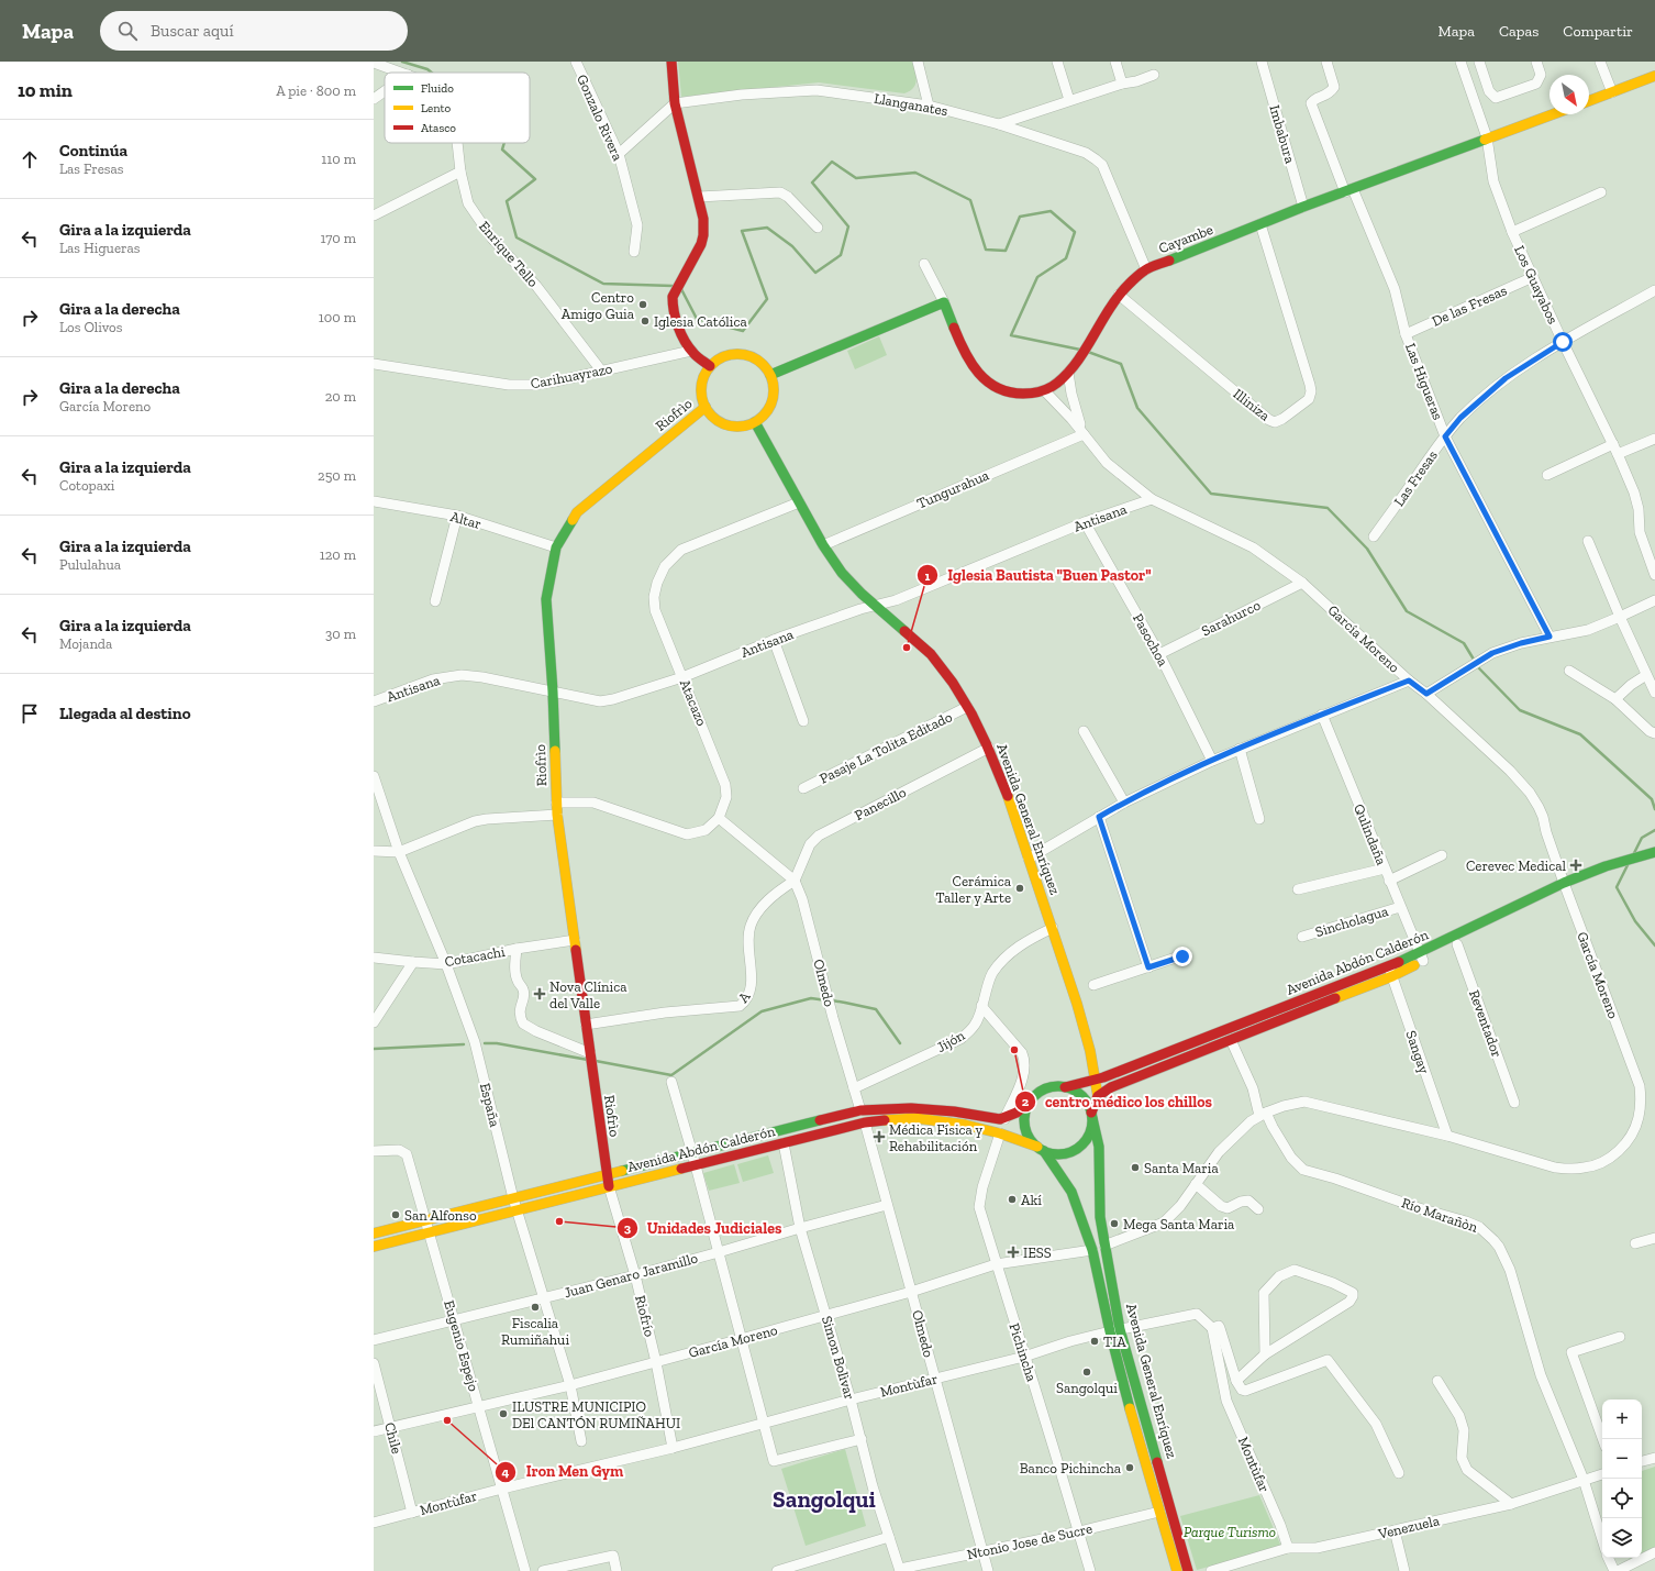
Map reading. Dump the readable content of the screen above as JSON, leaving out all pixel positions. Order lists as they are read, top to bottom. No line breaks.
{"streets":{"main road":["Cayambe","Riofrìo","Avenida General Enríquez","Avenida Abdón Calderón"],"street":["Llanganates","Gonzalo Rivera","Imbabura","Enrique Tello","Los Guayabos","De las Fresas","Carihuayrazo","Las Higueras","Illiniza","Las Fresas","Tungurahua","Antisana","Altar","Sarahurco","García Moreno","Pasochoa","Atacazo","Pasaje La Tolita Editado","Panecillo","Qulindaña","Sincholagua","Cotacachi","Olmedo","A","Reventador","Jijón","Sangay","España","Río Marañòn","Juan Genaro Jaramillo","Riofrío","Eugenio Espejo","Pichincha","Simon Bolìvar","Montùfar","Chile","Venezuela","Ntonio Jose de Sucre"]},"crossings":[["Llanganates","Cayambe"],["Imbabura","Cayambe"],["Cayambe","Los Guayabos"],["Cayambe","Las Higueras"],["Cayambe","Illiniza"],["Cayambe","García Moreno"],["Enrique Tello","Carihuayrazo"],["Los Guayabos","De las Fresas"],["Los Guayabos","Las Fresas"],["De las Fresas","Las Higueras"],["Las Higueras","Las Fresas"],["Riofrìo","Antisana"],["Riofrìo","Altar"],["Riofrìo","Atacazo"],["Riofrìo","Avenida General Enríquez"],["Riofrìo","Cotacachi"],["Riofrìo","Avenida Abdón Calderón"],["Riofrìo","A"],["Riofrìo","Riofrío"],["Tungurahua","García Moreno"],["Tungurahua","Avenida General Enríquez"],["Antisana","García Moreno"],["Antisana","Pasochoa"],["Antisana","Atacazo"],["Antisana","Avenida General Enríquez"],["Sarahurco","García Moreno"],["Sarahurco","Pasochoa"],["García Moreno","Avenida General Enríquez"],["García Moreno","Avenida Abdón Calderón"],["García Moreno","Olmedo"],["García Moreno","Sangay"],["García Moreno","España"],["García Moreno","Río Marañòn"],["García Moreno","Riofrío"],["García Moreno","Eugenio Espejo"],["García Moreno","Pichincha"],["García Moreno","Simon Bolìvar"],["García Moreno","Chile"],["Atacazo","Avenida General Enríquez"],["Pasaje La Tolita Editado","Avenida General Enríquez"],["Panecillo","Avenida General Enríquez"],["Panecillo","Olmedo"],["Panecillo","A"],["Avenida General Enríquez","Avenida Abdón Calderón"],["Avenida General Enríquez","Jijón"],["Avenida General Enríquez","Montùfar"],["Avenida General Enríquez","Ntonio Jose de Sucre"],["Qulindaña","Sincholagua"],["Qulindaña","Avenida Abdón Calderón"],["Cotacachi","España"],["Avenida Abdón Calderón","Olmedo"],["Avenida Abdón Calderón","Reventador"],["Avenida Abdón Calderón","Sangay"],["Avenida Abdón Calderón","España"],["Avenida Abdón Calderón","Río Marañòn"],["Avenida Abdón Calderón","Riofrío"],["Avenida Abdón Calderón","Eugenio Espejo"],["Avenida Abdón Calderón","Pichincha"],["Avenida Abdón Calderón","Simon Bolìvar"],["Olmedo","A"],["Olmedo","Jijón"],["Olmedo","Juan Genaro Jaramillo"],["Olmedo","Montùfar"],["Olmedo","Ntonio Jose de Sucre"],["España","Juan Genaro Jaramillo"],["Río Marañòn","Venezuela"],["Juan Genaro Jaramillo","Riofrío"],["Juan Genaro Jaramillo","Eugenio Espejo"],["Juan Genaro Jaramillo","Simon Bolìvar"],["Riofrío","Montùfar"],["Eugenio Espejo","Montùfar"],["Pichincha","Montùfar"],["Pichincha","Ntonio Jose de Sucre"],["Simon Bolìvar","Montùfar"],["Simon Bolìvar","Ntonio Jose de Sucre"],["Montùfar","Chile"],["Montùfar","Venezuela"]],"districts":["Sangolqui"],"parks":["Parque Turismo"],"places":{"other":["Centro Amigo Guia","Iglesia Católica","Iglesia Bautista \"Buen Pastor\"","Cerámica Taller y Arte","centro médico los chillos","Santa Maria","Akí","San Alfonso","Unidades Judiciales","Mega Santa Maria","Fiscalia Rumiñahui","TIA","Sangolqui","ILUSTRE MUNICIPIO DEl CANTÓN RUMIÑAHUI","Iron Men Gym","Banco Pichincha"],"health":["Cerevec Medical","Nova Clínica del Valle","Médica Física y Rehabilitación","IESS"]},"legend":["Fluido","Lento","Atasco"],"north":"bottom right","page":{"header":"Mapa","search":"Buscar aquí","nav":["Mapa","Capas","Compartir"],"heading":["10 min","A pie · 800 m"],"list":[["Continúa","Las Fresas","110 m"],["Gira a la izquierda","Las Higueras","170 m"],["Gira a la derecha","Los Olivos","100 m"],["Gira a la derecha","García Moreno","20 m"],["Gira a la izquierda","Cotopaxi","250 m"],["Gira a la izquierda","Pululahua","120 m"],["Gira a la izquierda","Mojanda","30 m"],"Llegada al destino"],"map_buttons":["+","−"]}}
